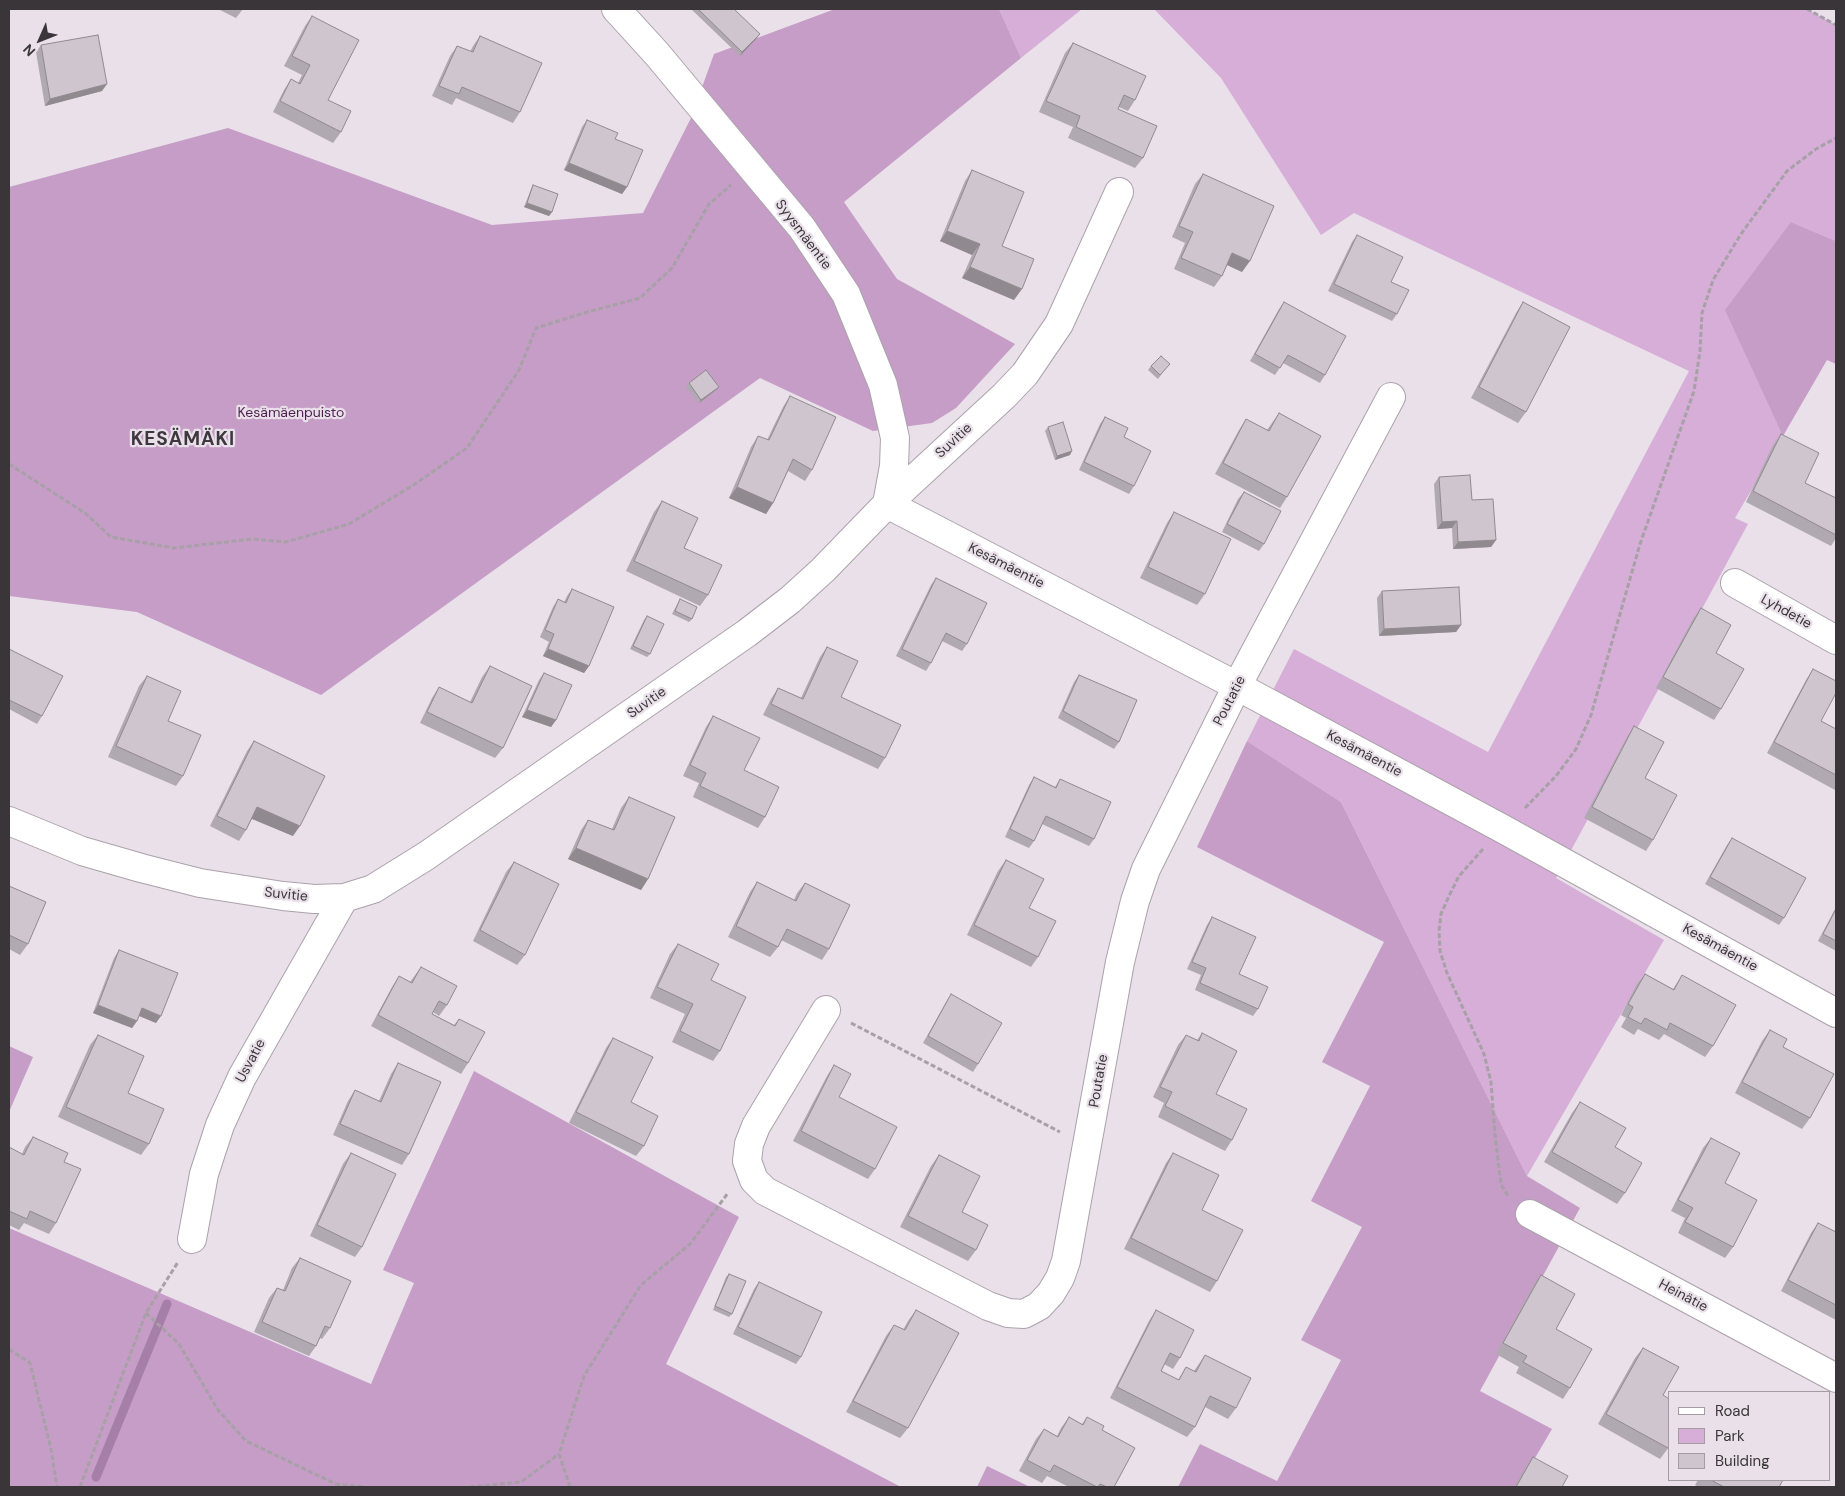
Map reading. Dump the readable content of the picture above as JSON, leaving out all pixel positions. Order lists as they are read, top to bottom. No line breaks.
{"streets":{"street":["Syysmäentie","Suvitie","Kesämäentie","Lyhdetie","Poutatie","Usvatie","Heinätie"]},"crossings":[["Syysmäentie","Suvitie"],["Syysmäentie","Kesämäentie"],["Suvitie","Kesämäentie"],["Suvitie","Usvatie"],["Kesämäentie","Poutatie"]],"districts":["KESÄMÄKI"],"parks":["Kesämäenpuisto"],"legend":["Road","Park","Building"],"north":"bottom left"}
